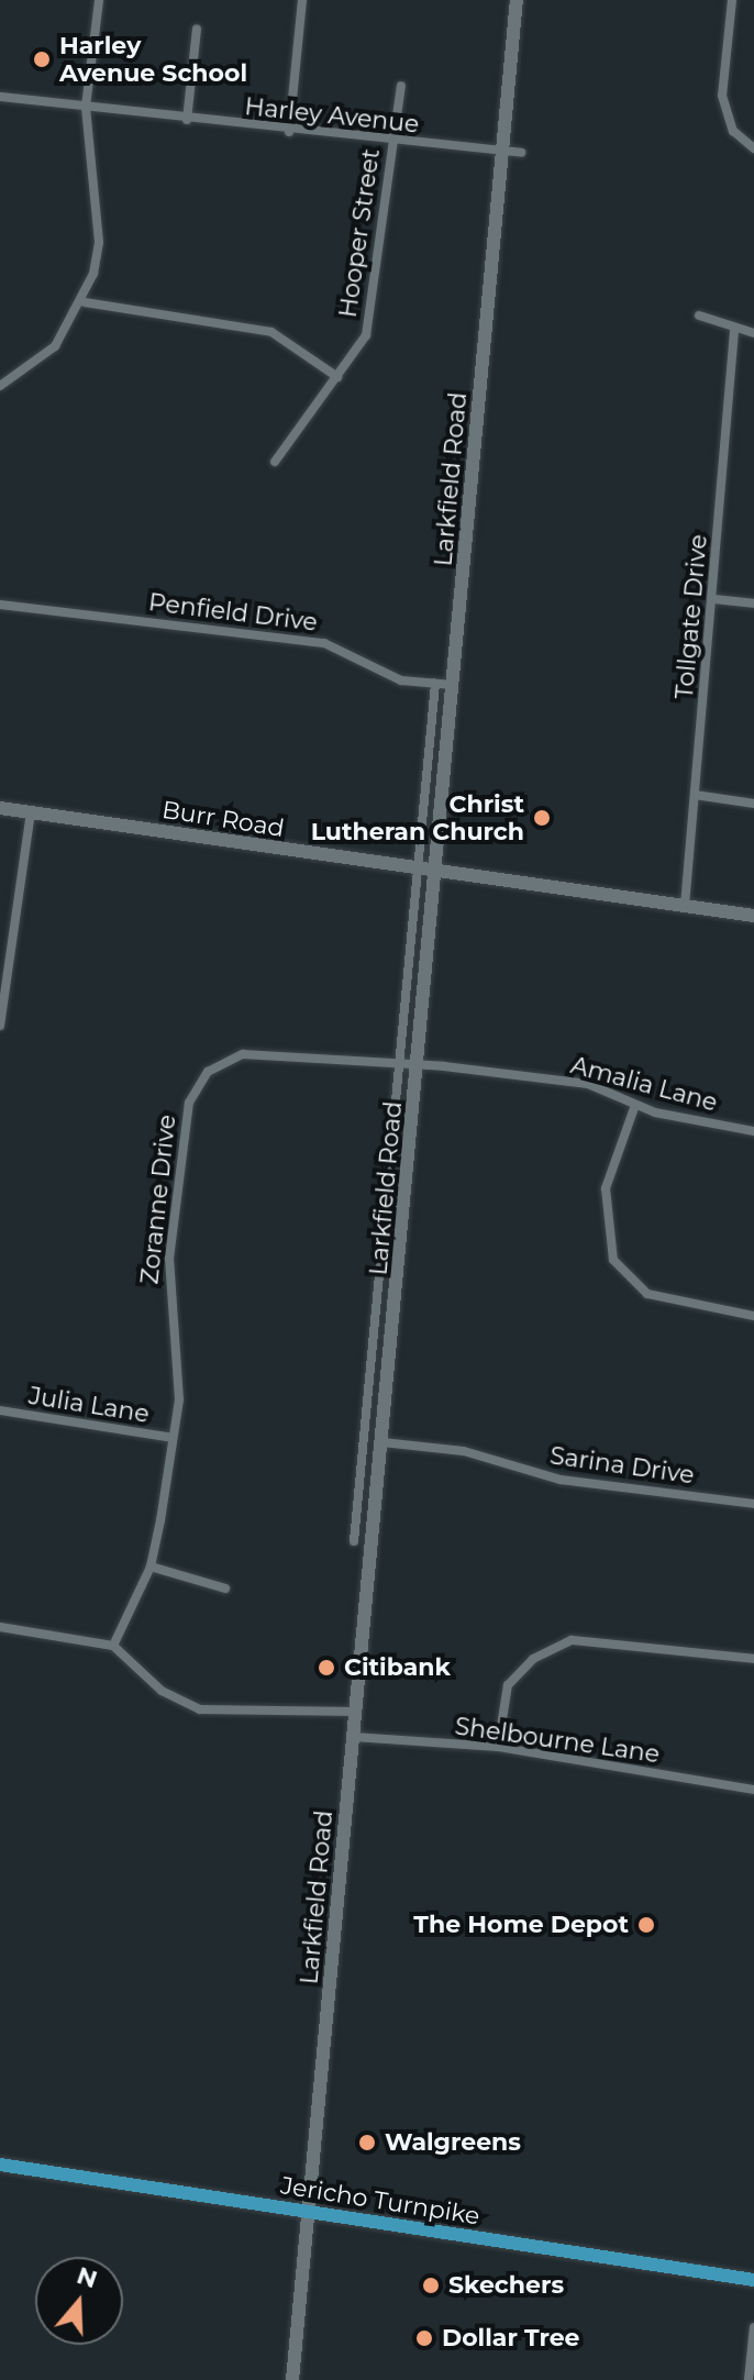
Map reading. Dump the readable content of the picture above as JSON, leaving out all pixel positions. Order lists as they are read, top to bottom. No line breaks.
{"streets":{"main road":["Larkfield Road","Burr Road","Jericho Turnpike"],"street":["Harley Avenue","Hooper Street","Penfield Drive","Tollgate Drive","Amalia Lane","Zoranne Drive","Julia Lane","Sarina Drive","Shelbourne Lane"]},"crossings":[["Harley Avenue","Hooper Street"],["Harley Avenue","Larkfield Road"],["Larkfield Road","Penfield Drive"],["Larkfield Road","Burr Road"],["Larkfield Road","Amalia Lane"],["Larkfield Road","Zoranne Drive"],["Larkfield Road","Sarina Drive"],["Larkfield Road","Shelbourne Lane"],["Larkfield Road","Jericho Turnpike"],["Tollgate Drive","Burr Road"],["Amalia Lane","Zoranne Drive"],["Zoranne Drive","Julia Lane"]],"places":["Harley Avenue School","Christ Lutheran Church","Citibank","The Home Depot","Walgreens","Skechers","Dollar Tree"],"north":"top"}
